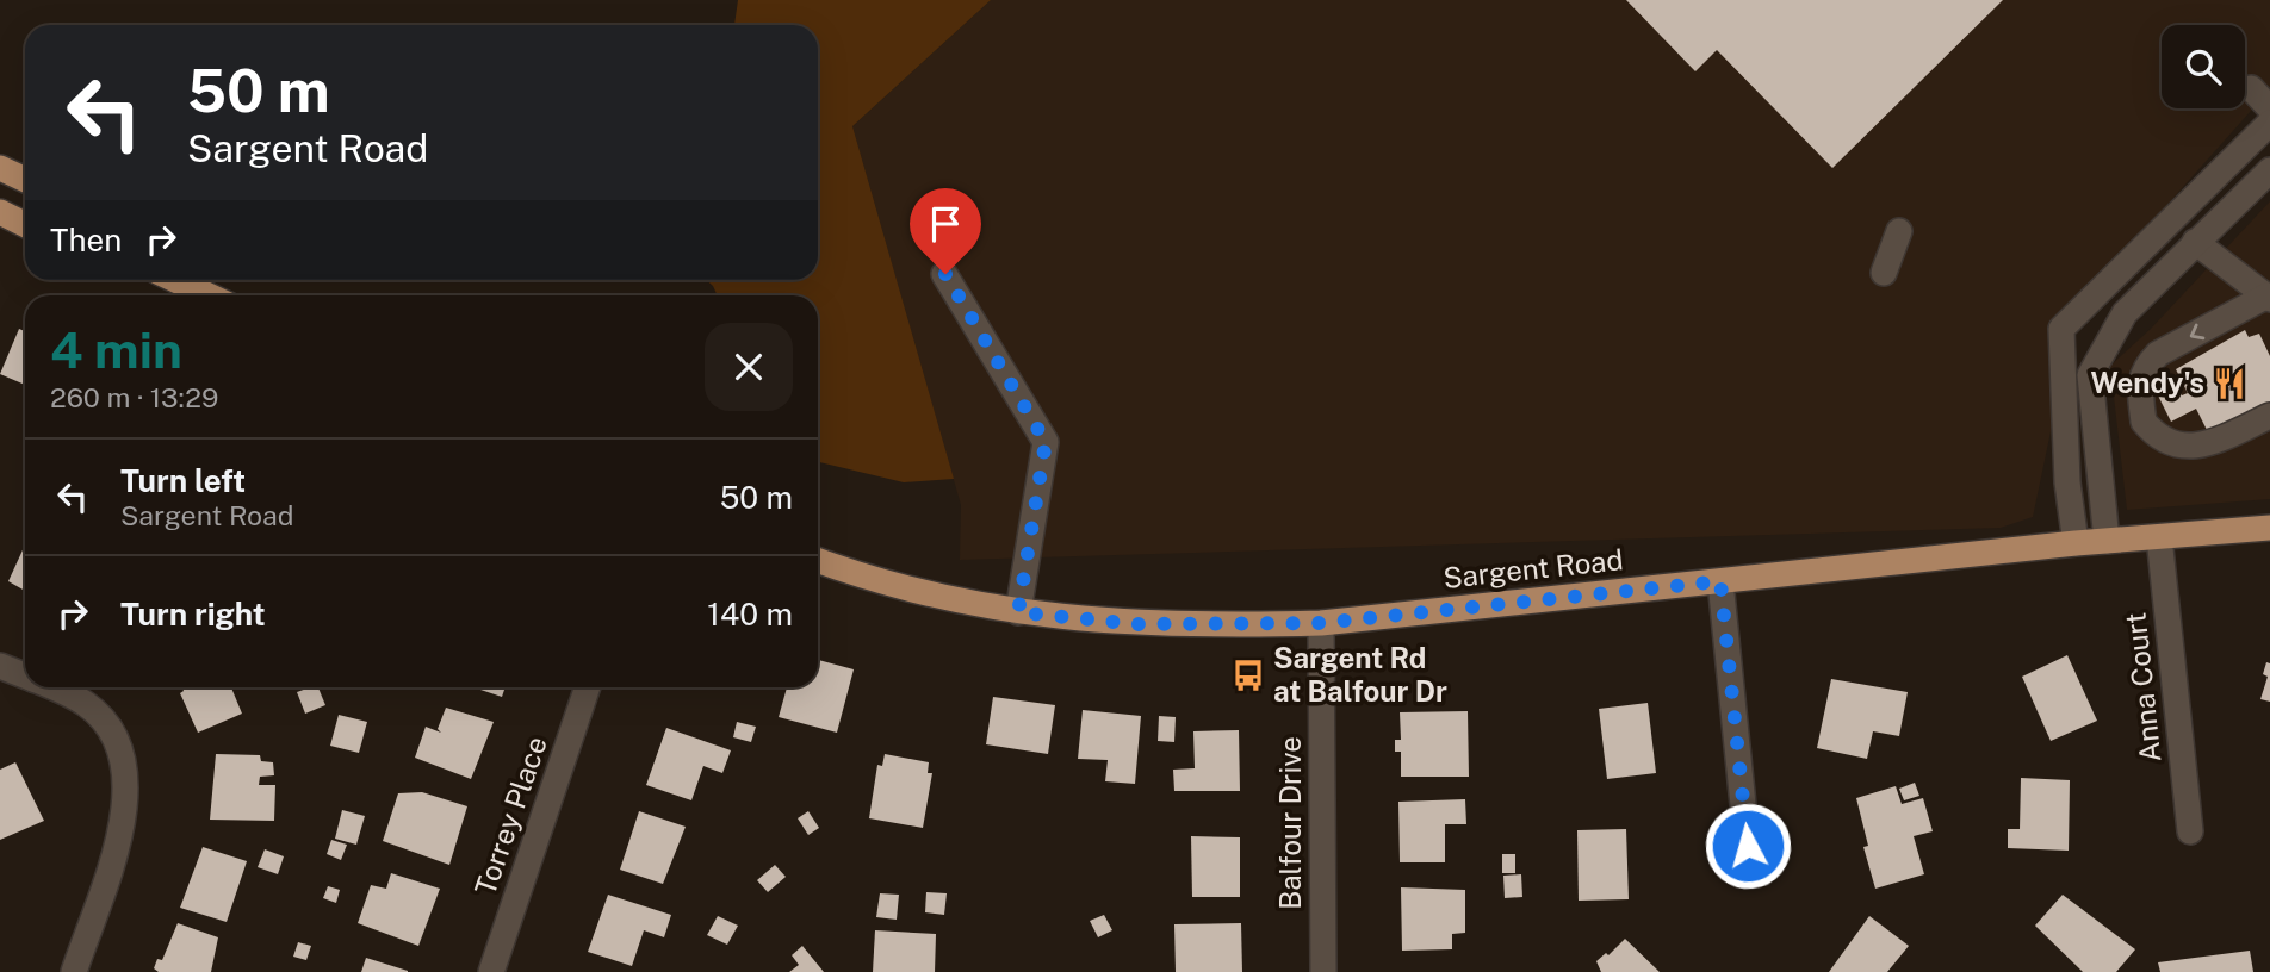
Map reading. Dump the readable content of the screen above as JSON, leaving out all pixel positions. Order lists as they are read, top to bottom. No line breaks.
{"streets":{"main road":["Sargent Road"],"street":["Anna Court","Torrey Place","Balfour Drive"]},"crossings":[["Sargent Road","Anna Court"],["Sargent Road","Balfour Drive"]],"places":{"restaurant":["Wendy's"],"bus stop":["Sargent Rd at Balfour Dr"]},"page":{"turn":["50 m","Sargent Road"],"then":"Then","heading":["4 min","260 m · 13:29"],"list":[{"name":"Turn left","note":"Sargent Road","value":"50 m"},{"name":"Turn right","value":"140 m"}]}}
